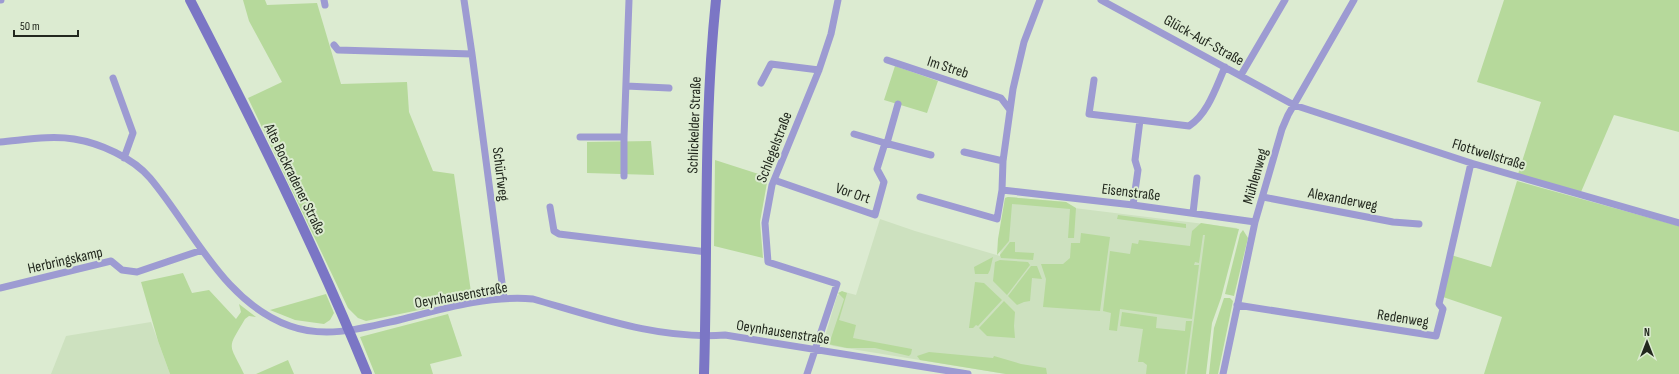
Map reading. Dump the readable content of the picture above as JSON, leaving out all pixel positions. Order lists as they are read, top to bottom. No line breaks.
{"streets":{"street":["Glück-Auf-Straße","Im Streb","Schlickelder Straße","Schlegelstraße","Flottwellstraße","Schürfweg","Mühlenweg","Alte Bockradener Straße","Eisenstraße","Vor Ort","Alexanderweg","Herbringskamp","Oeynhausenstraße","Redenweg"]},"crossings":[["Glück-Auf-Straße","Flottwellstraße"],["Glück-Auf-Straße","Mühlenweg"],["Schlickelder Straße","Oeynhausenstraße"],["Schlegelstraße","Vor Ort"],["Schlegelstraße","Oeynhausenstraße"],["Flottwellstraße","Mühlenweg"],["Flottwellstraße","Redenweg"],["Schürfweg","Oeynhausenstraße"],["Mühlenweg","Eisenstraße"],["Mühlenweg","Alexanderweg"],["Mühlenweg","Redenweg"],["Alte Bockradener Straße","Oeynhausenstraße"],["Herbringskamp","Oeynhausenstraße"]],"scale_bar":"50 m","north":"top"}
